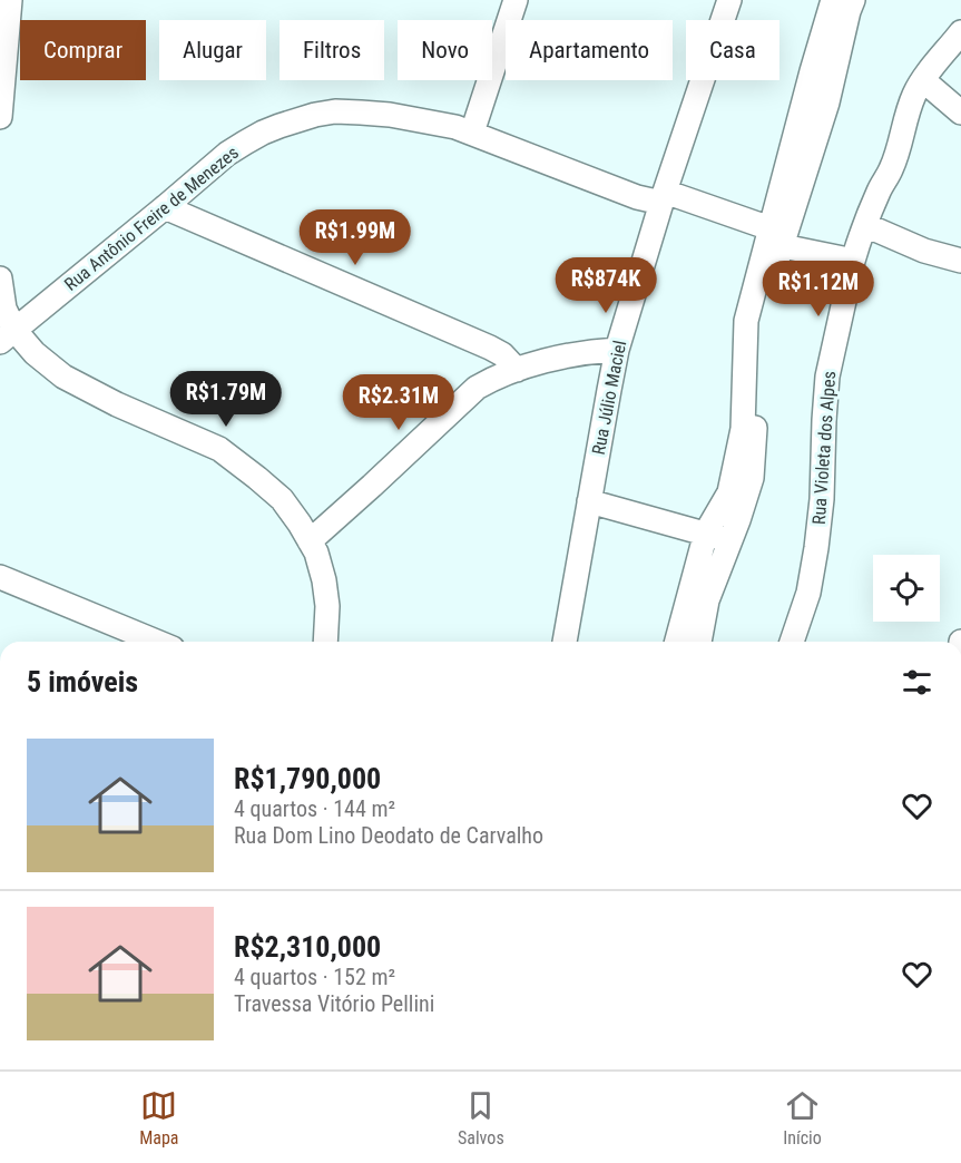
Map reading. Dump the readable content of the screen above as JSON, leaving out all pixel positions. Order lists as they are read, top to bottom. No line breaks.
{"streets":{"street":["Rua Antônio Freire de Menezes","Rua Júlio Maciel","Rua Violeta dos Alpes"]},"crossings":[["Rua Antônio Freire de Menezes","Rua Júlio Maciel"],["Rua Antônio Freire de Menezes","Rua Violeta dos Alpes"]],"page":{"chip":["Comprar","Alugar","Filtros","Novo","Apartamento","Casa"],"price":["R$1.99M","R$874K","R$1.12M","R$1.79M","R$2.31M"],"heading":"5 imóveis","list":[{"name":"R$1,790,000","note":"4 quartos · 144 m² · Rua Dom Lino Deodato de Carvalho"},{"name":"R$2,310,000","note":"4 quartos · 152 m² · Travessa Vitório Pellini"}],"tabs":["Mapa","Salvos","Início"]}}
